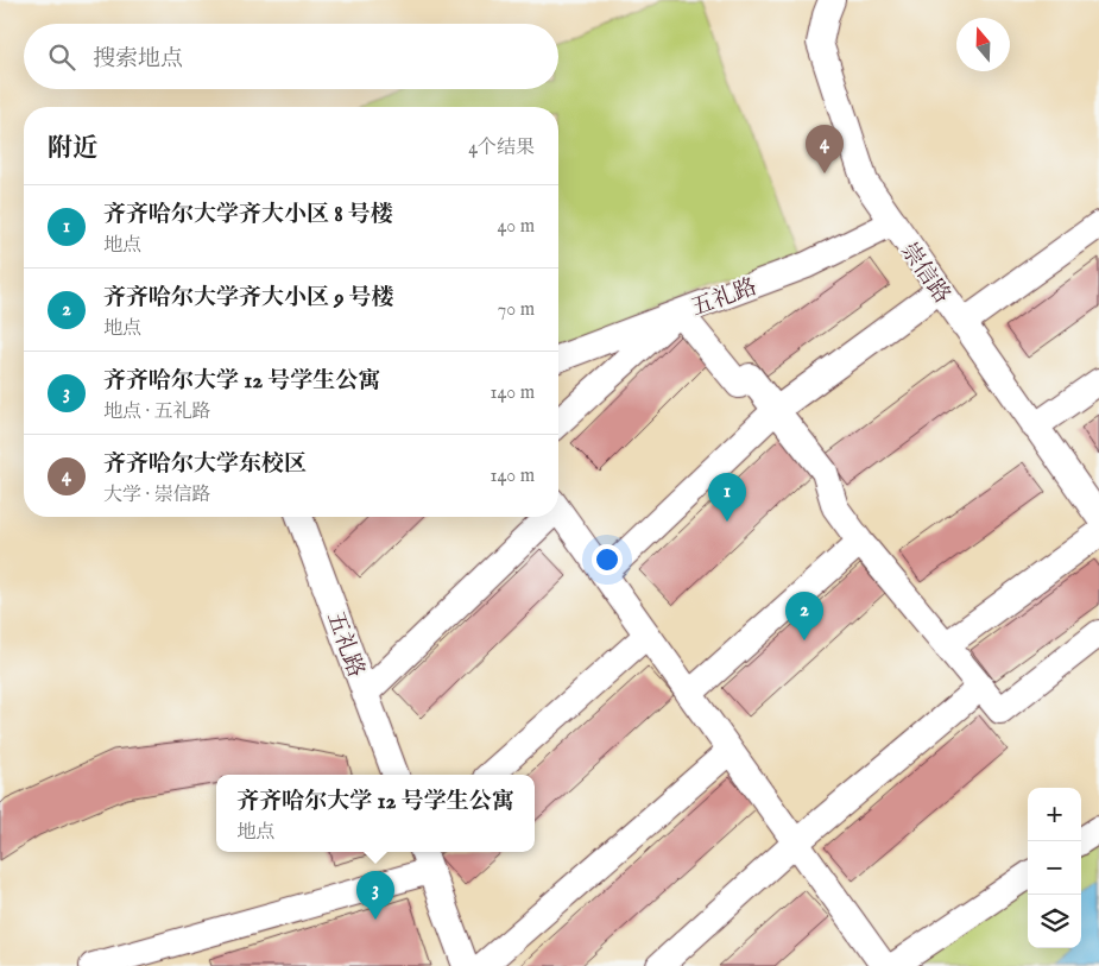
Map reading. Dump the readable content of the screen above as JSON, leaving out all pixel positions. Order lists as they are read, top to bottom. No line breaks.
{"streets":{"street":["崇信路","五礼路"]},"crossings":[["崇信路","五礼路"]],"north":"top","page":{"search":"搜索地点","heading":["附近","4个结果"],"pins":["4","1","2","3"],"list":[{"mark":"1","name":"齐齐哈尔大学齐大小区 8 号楼","note":"地点","value":"40 m"},{"mark":"2","name":"齐齐哈尔大学齐大小区 9 号楼","note":"地点","value":"70 m"},{"mark":"3","name":"齐齐哈尔大学 12 号学生公寓","note":"地点 · 五礼路","value":"140 m"},{"mark":"4","name":"齐齐哈尔大学东校区","note":"大学 · 崇信路","value":"140 m"}],"popup":["齐齐哈尔大学 12 号学生公寓","地点"],"map_buttons":["+","−"]}}
